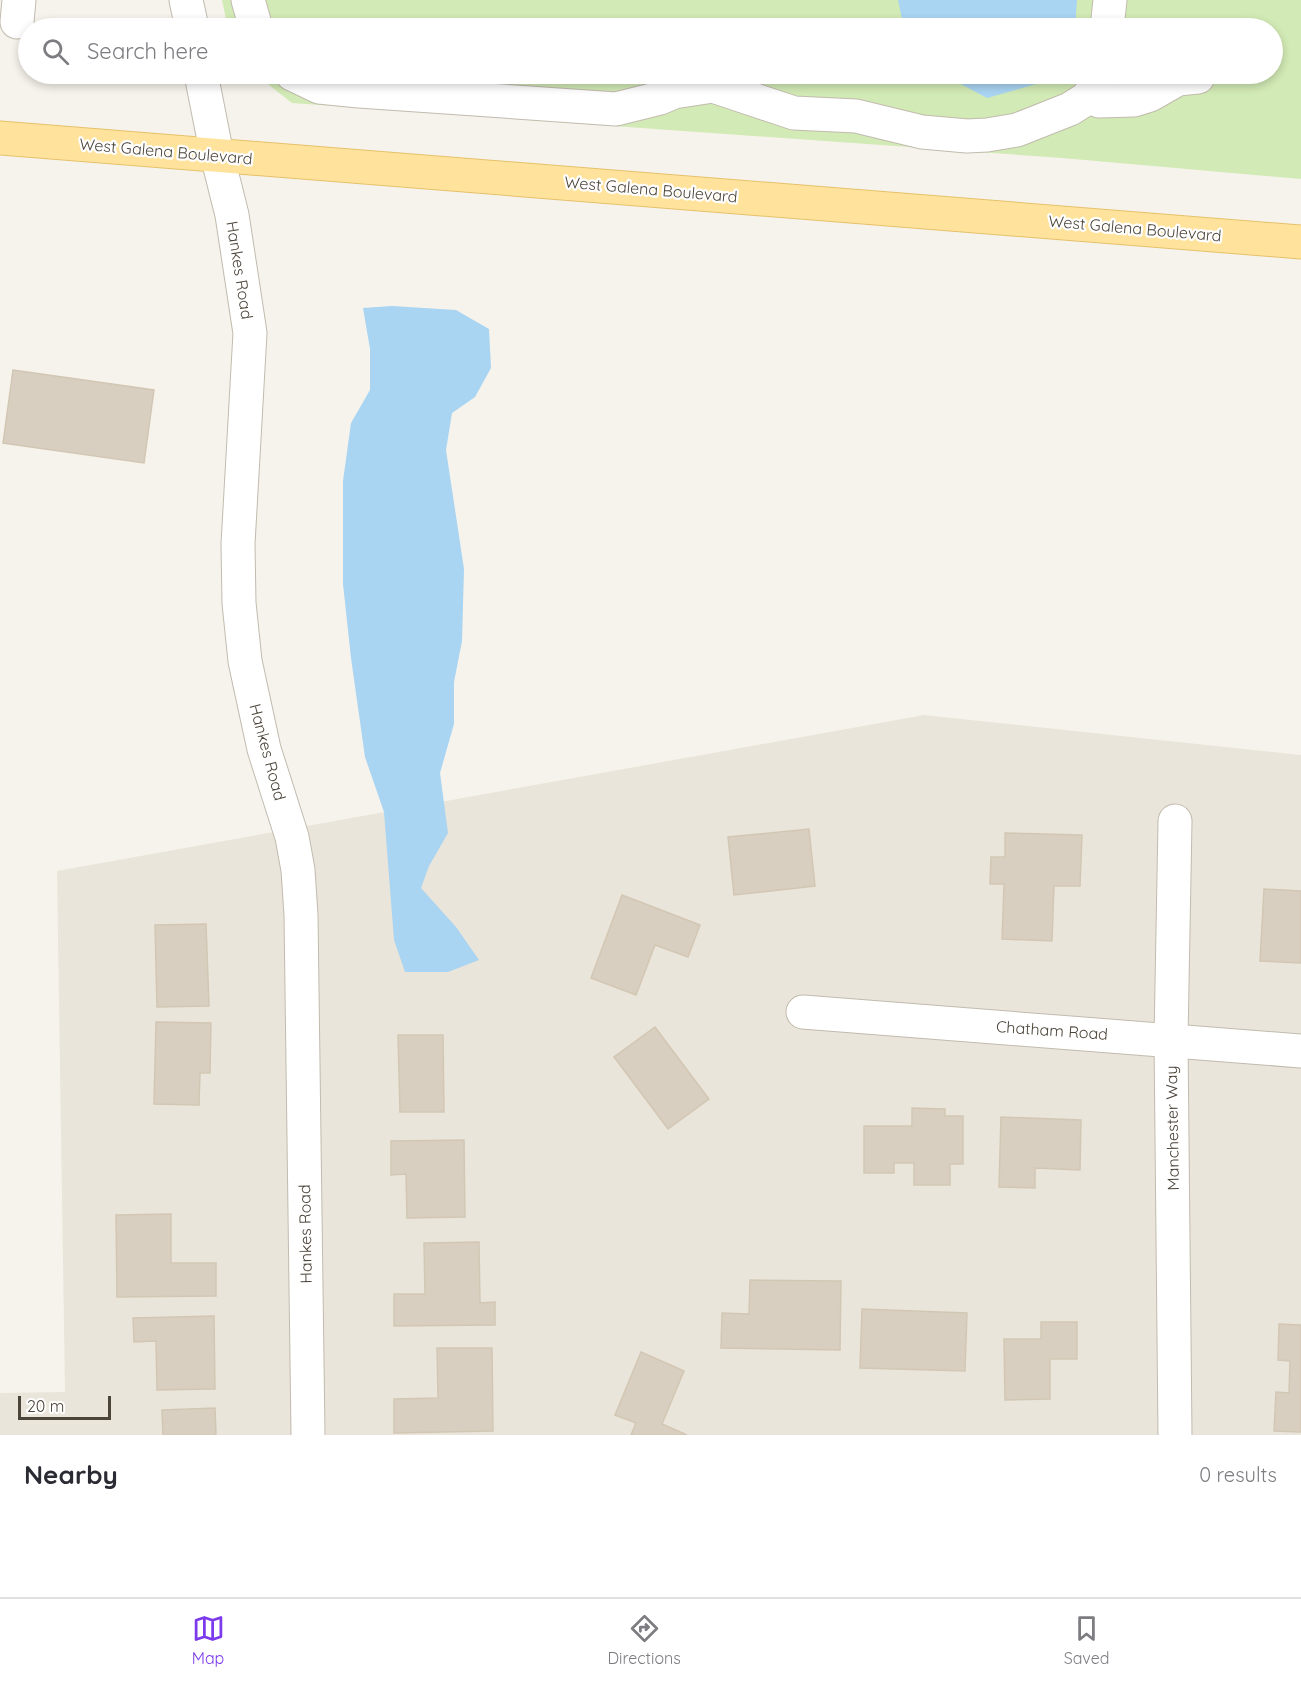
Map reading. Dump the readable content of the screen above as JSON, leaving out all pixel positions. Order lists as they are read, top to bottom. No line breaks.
{"streets":{"main road":["West Galena Boulevard"],"street":["Hankes Road","Chatham Road","Manchester Way"]},"crossings":[["West Galena Boulevard","Hankes Road"],["Chatham Road","Manchester Way"]],"scale_bar":"20 m","page":{"search":"Search here","scale":"20 m","heading":["Nearby","0 results"],"nav":["Map","Directions","Saved"]}}
